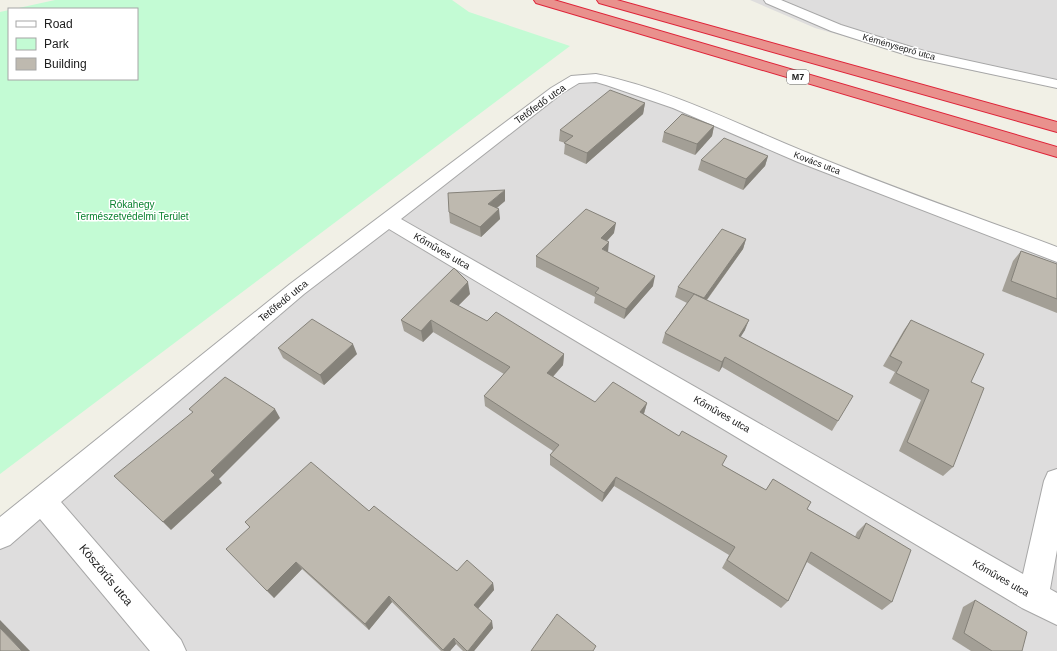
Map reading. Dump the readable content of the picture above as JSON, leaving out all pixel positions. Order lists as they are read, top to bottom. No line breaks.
{"streets":{"highway":["M7"],"street":["Kéményseprő utca","Tetőfedő utca","Kovács utca","Kőműves utca","Köszörűs utca"]},"crossings":[["Tetőfedő utca","Kovács utca"],["Tetőfedő utca","Kőműves utca"],["Tetőfedő utca","Köszörűs utca"]],"parks":["Rókahegy Természetvédelmi Terület"],"legend":["Road","Park","Building"]}
